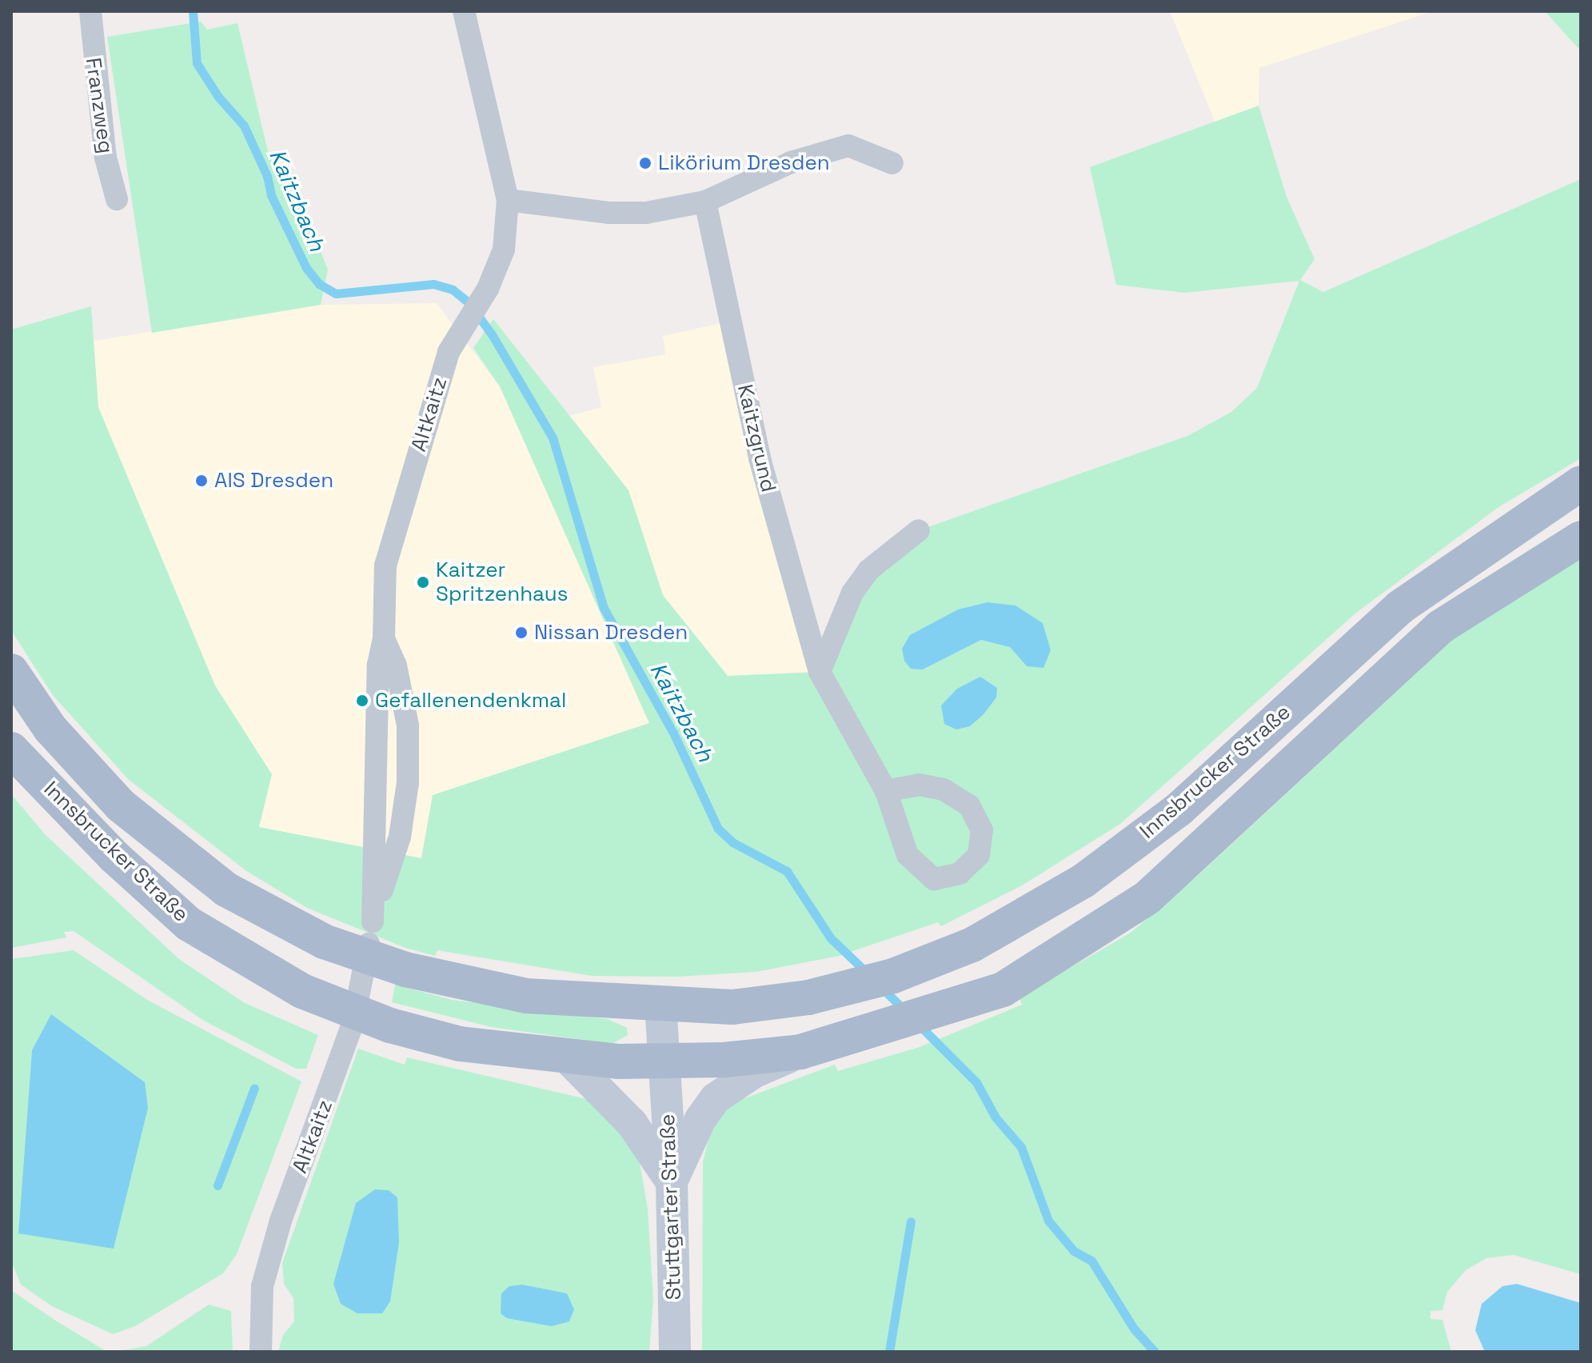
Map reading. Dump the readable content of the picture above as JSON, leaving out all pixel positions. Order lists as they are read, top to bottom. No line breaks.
{"streets":{"main road":["Innsbrucker Straße","Stuttgarter Straße"],"street":["Franzweg","Altkaitz","Kaitzgrund"]},"crossings":[["Innsbrucker Straße","Stuttgarter Straße"]],"water":["Kaitzbach"],"places":["Likörium Dresden","AIS Dresden","Kaitzer Spritzenhaus","Nissan Dresden","Gefallenendenkmal"]}
